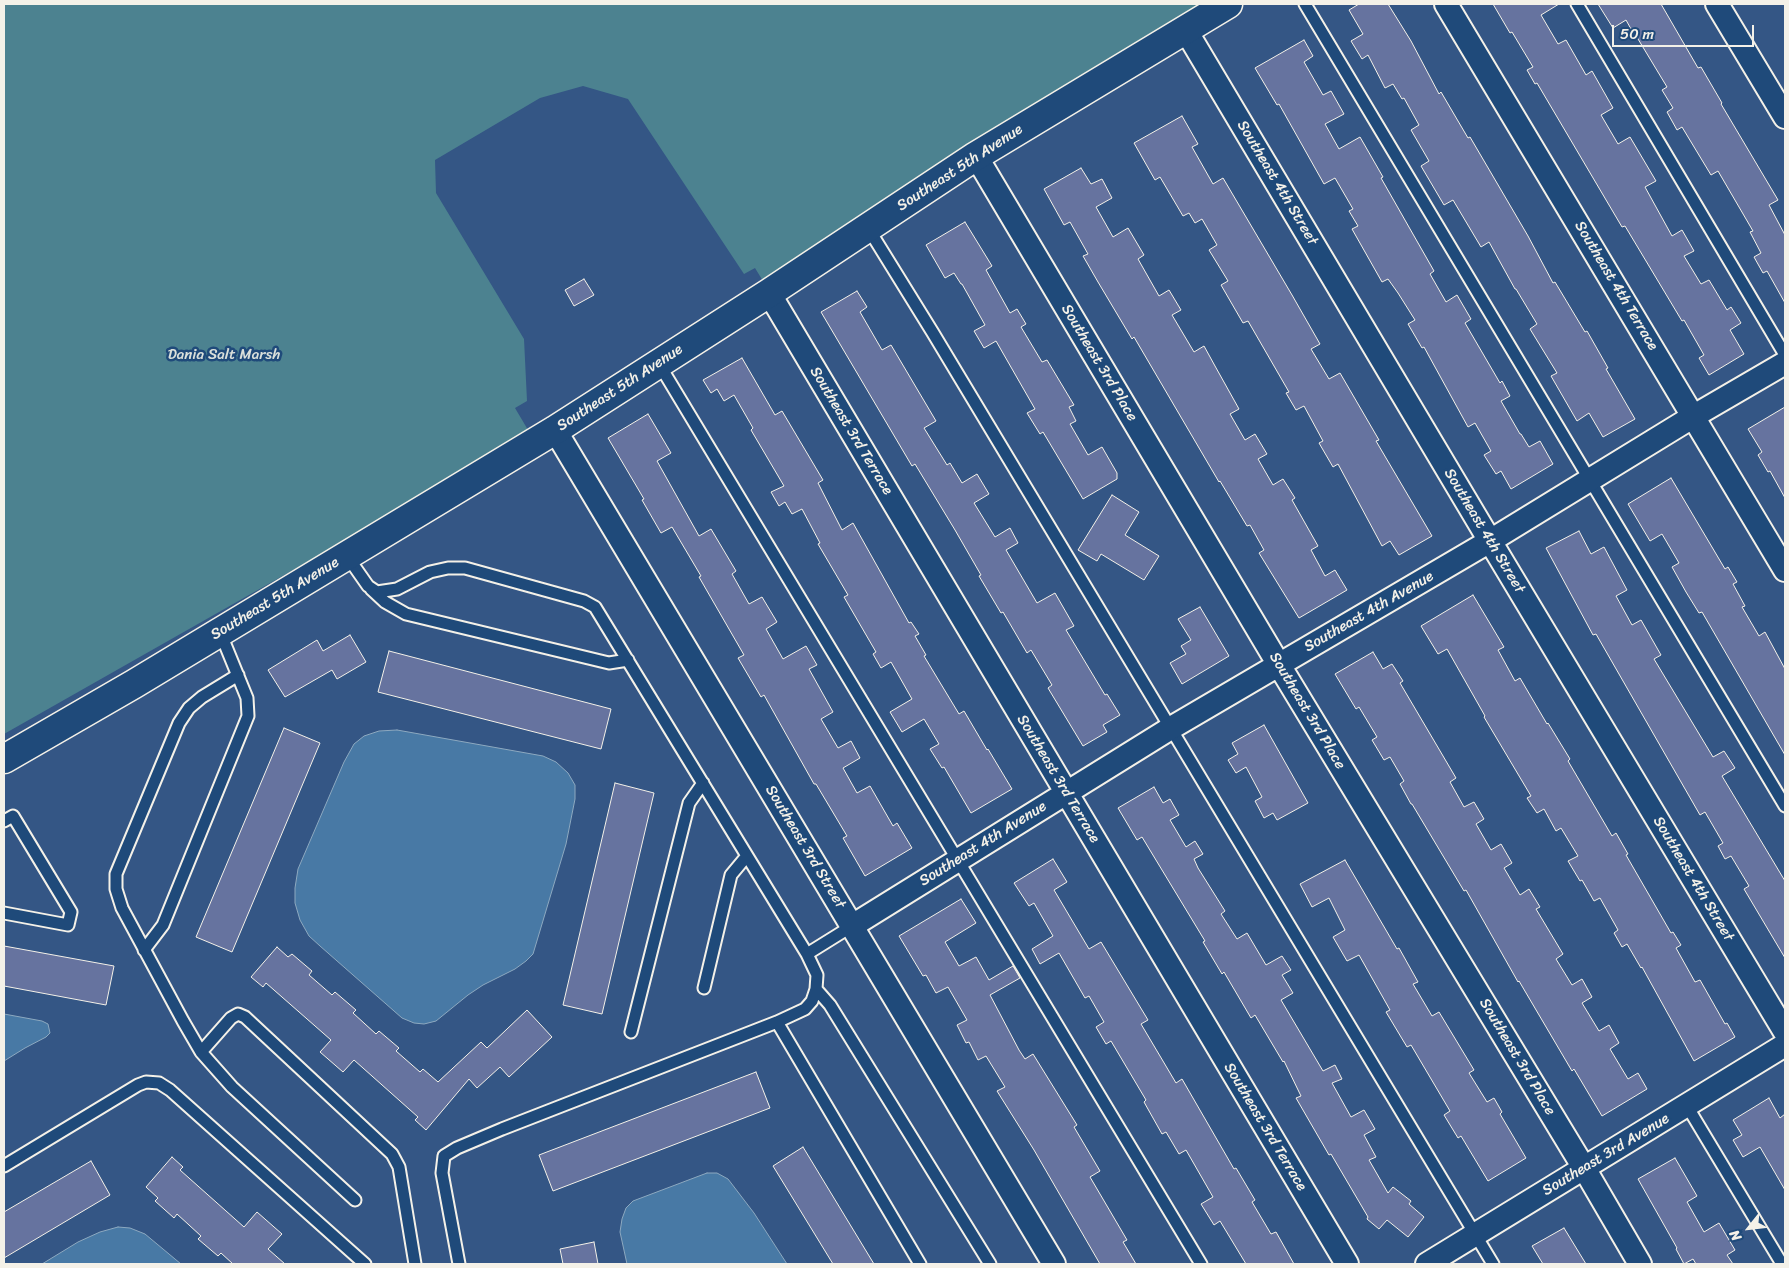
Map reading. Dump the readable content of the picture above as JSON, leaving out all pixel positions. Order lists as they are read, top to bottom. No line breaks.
{"streets":{"street":["Southeast 5th Avenue","Southeast 4th Street","Southeast 4th Terrace","Southeast 3rd Place","Southeast 3rd Terrace","Southeast 4th Avenue","Southeast 3rd Street","Southeast 3rd Avenue"]},"crossings":[["Southeast 5th Avenue","Southeast 4th Street"],["Southeast 5th Avenue","Southeast 3rd Place"],["Southeast 5th Avenue","Southeast 3rd Terrace"],["Southeast 5th Avenue","Southeast 3rd Street"],["Southeast 4th Street","Southeast 4th Avenue"],["Southeast 4th Terrace","Southeast 4th Avenue"],["Southeast 3rd Place","Southeast 4th Avenue"],["Southeast 3rd Place","Southeast 3rd Avenue"],["Southeast 3rd Terrace","Southeast 4th Avenue"],["Southeast 4th Avenue","Southeast 3rd Street"]],"parks":["Dania Salt Marsh"],"scale_bar":"50 m","north":"bottom left"}
